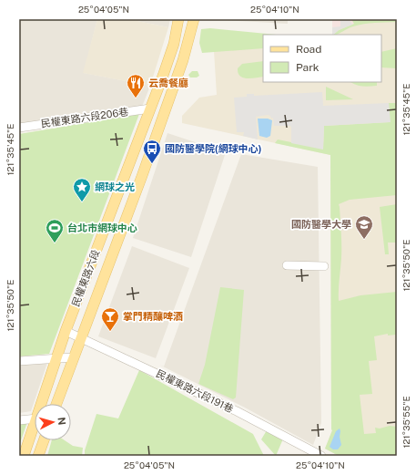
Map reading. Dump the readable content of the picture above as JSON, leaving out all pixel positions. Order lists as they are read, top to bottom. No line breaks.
{"streets":{"main road":["民權東路六段"],"street":["民權東路六段206巷","民權東路六段191巷"]},"crossings":[["民權東路六段206巷","民權東路六段"],["民權東路六段","民權東路六段191巷"]],"places":{"restaurant":["云喬餐廳"],"bus stop":["國防醫學院(網球中心)"],"place":["網球之光"],"school or university":["國防醫學大學"],"sports":["台北市網球中心"],"bar":["掌門精釀啤酒"]},"legend":["Road","Park"],"north":"right","coordinates":["25°04'05\"N","25°04'10\"N","121°35'45\"E","121°35'50\"E","121°35'55\"E"]}
